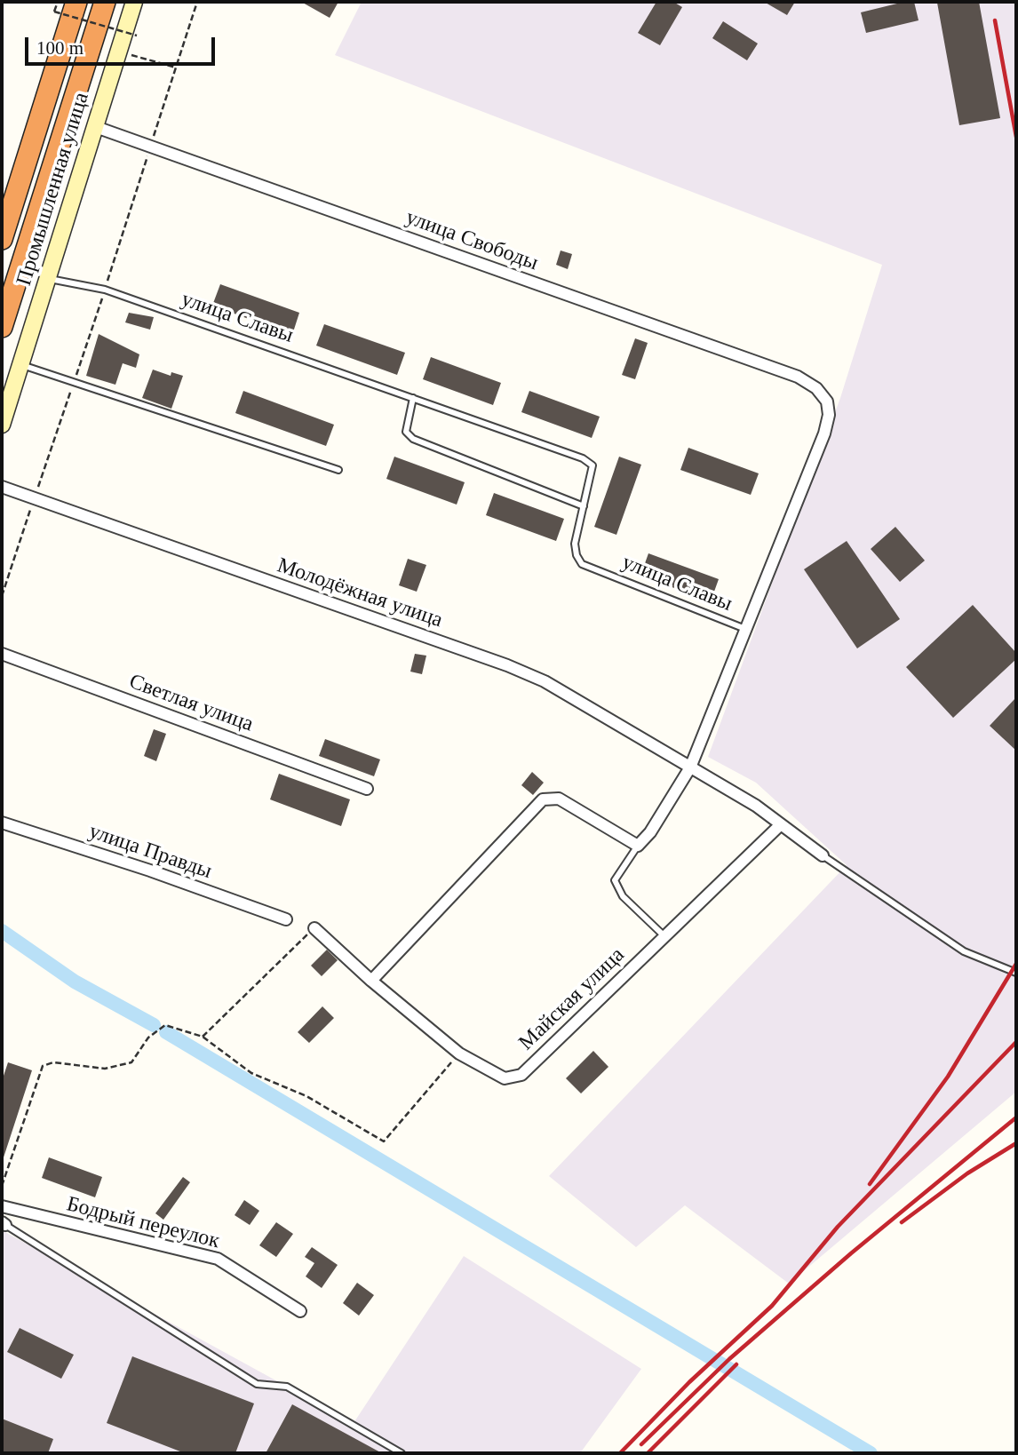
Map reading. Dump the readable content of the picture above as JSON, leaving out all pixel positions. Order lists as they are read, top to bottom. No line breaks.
{"streets":{"street":["Промышленная улица","улица Свободы","Молодёжная улица","Светлая улица","улица Правды","Майская улица","Бодрый переулок"],"lane":["улица Славы"]},"crossings":[["Промышленная улица","улица Свободы"],["Промышленная улица","улица Славы"],["улица Свободы","улица Славы"],["Молодёжная улица","Майская улица"]],"scale_bar":"100 m"}
